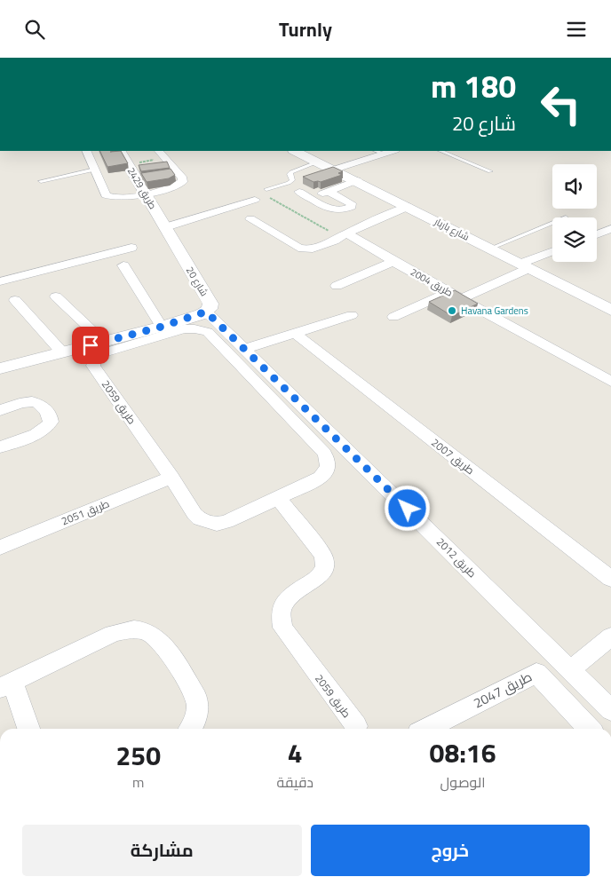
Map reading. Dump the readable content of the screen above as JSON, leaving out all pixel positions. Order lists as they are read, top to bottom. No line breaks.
{"streets":{"street":["طريق 2429","شارع باربار","شارع 20","طريق 2004","طريق 2059","طريق 2007","طريق 2051","طريق 2012","طريق 2047"]},"crossings":[["طريق 2429","شارع 20"],["شارع 20","طريق 2012"],["طريق 2059","طريق 2051"]],"places":["Havana Gardens"],"page":{"header":"Turnly","turn":["180 m","شارع 20"],"eta":["08:16","الوصول","4","دقيقة","250","m"],"buttons":["خروج","مشاركة"]}}
